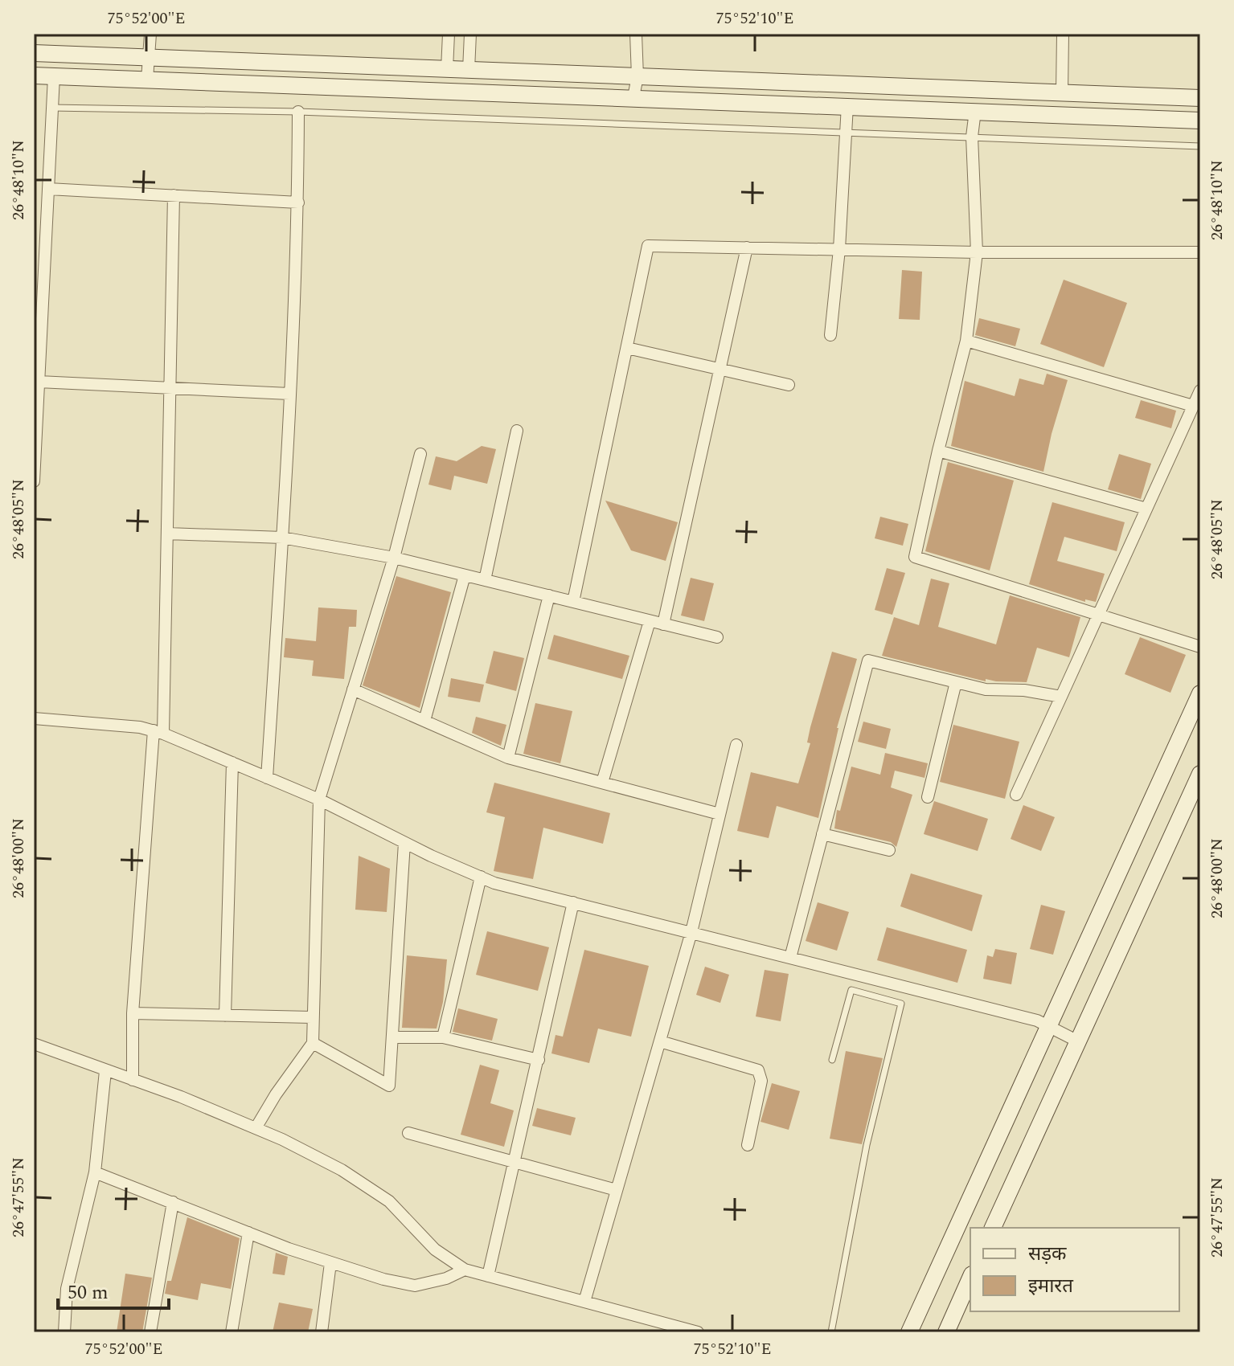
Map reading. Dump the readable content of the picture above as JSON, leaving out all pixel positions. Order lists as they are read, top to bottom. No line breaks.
{"legend":["सड़क","इमारत"],"scale_bar":"50 m","coordinates":["75°52'00\"E","75°52'10\"E","26°48'10\"N","26°48'05\"N","26°48'00\"N","26°47'55\"N"]}
